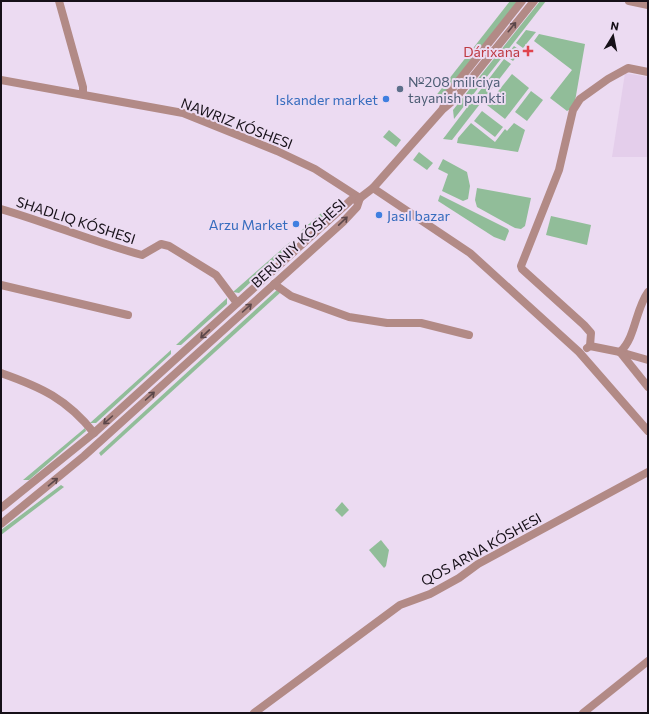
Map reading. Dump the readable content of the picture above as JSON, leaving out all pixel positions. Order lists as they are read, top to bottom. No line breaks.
{"streets":{"street":["BERUNIY KÓSHESI","QOS ARNA KÓSHESI"]},"places":{"health":["Dárixana"],"other":["№208 miliciya tayanish punkti","Iskander market","Jasıl bazar","Arzu Market"]},"north":"top"}
